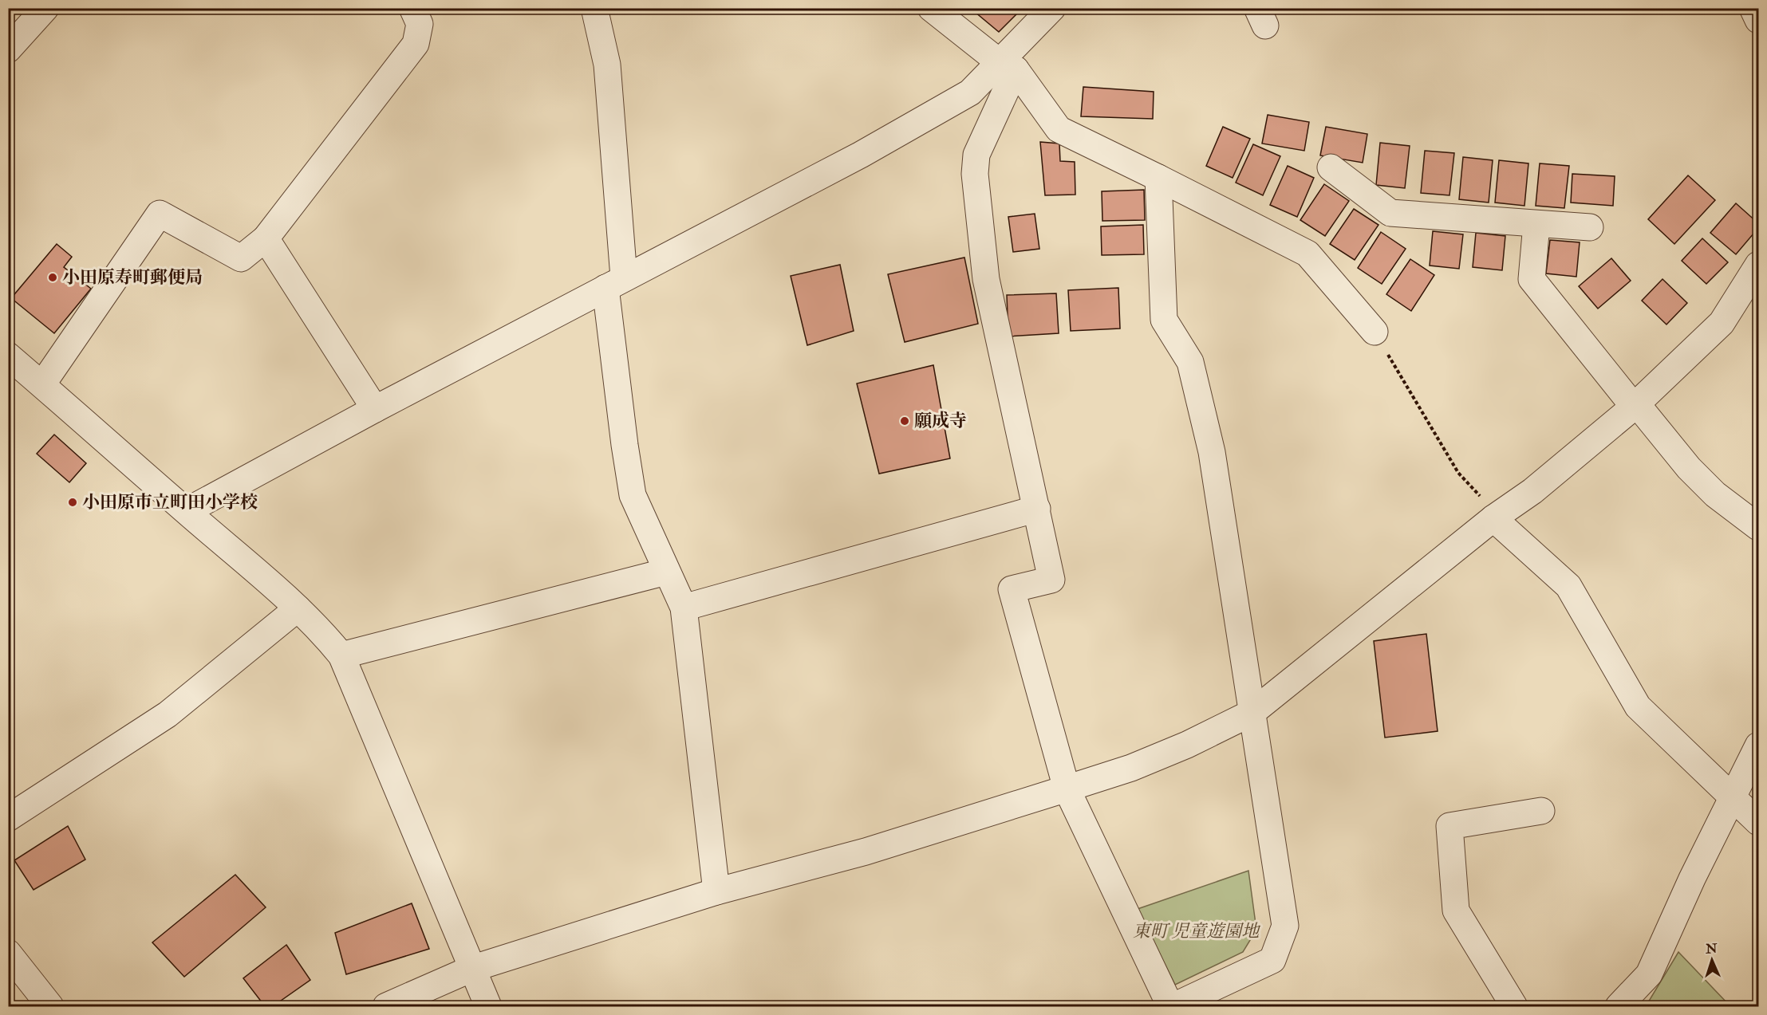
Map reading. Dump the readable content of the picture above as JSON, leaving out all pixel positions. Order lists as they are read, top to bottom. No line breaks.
{"parks":["東町 児童遊園地"],"places":["小田原寿町郵便局","願成寺","小田原市立町田小学校"],"north":"top"}
